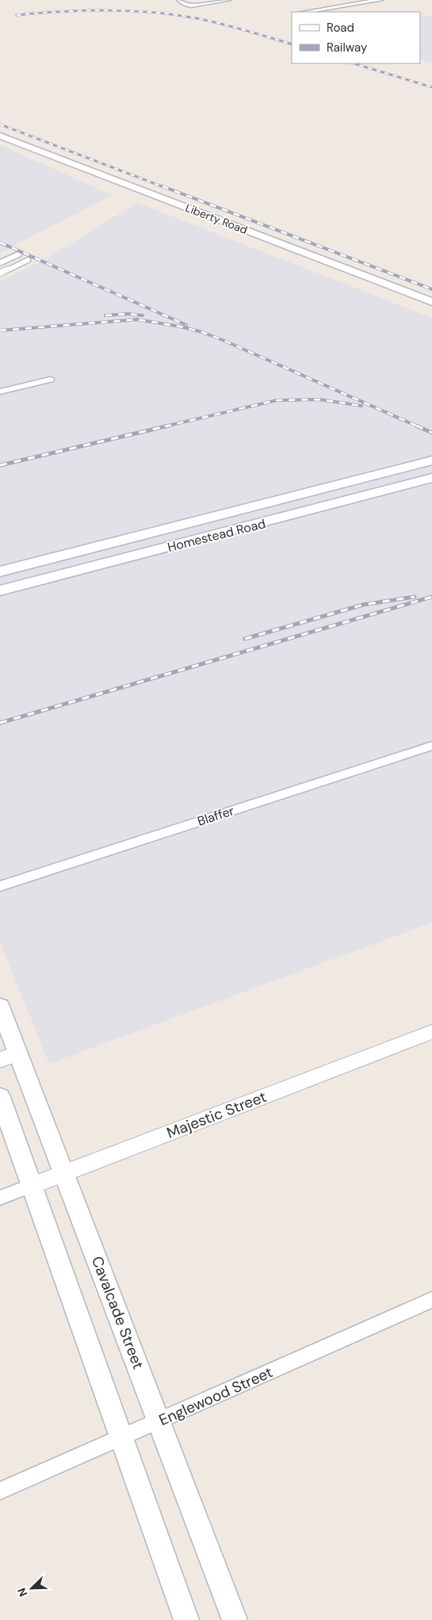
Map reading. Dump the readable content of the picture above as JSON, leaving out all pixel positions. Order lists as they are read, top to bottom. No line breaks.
{"streets":{"main road":["Liberty Road","Homestead Road","Cavalcade Street"],"street":["Blaffer","Majestic Street","Englewood Street"]},"crossings":[["Majestic Street","Cavalcade Street"],["Cavalcade Street","Englewood Street"]],"legend":["Road","Railway"],"north":"bottom left"}
